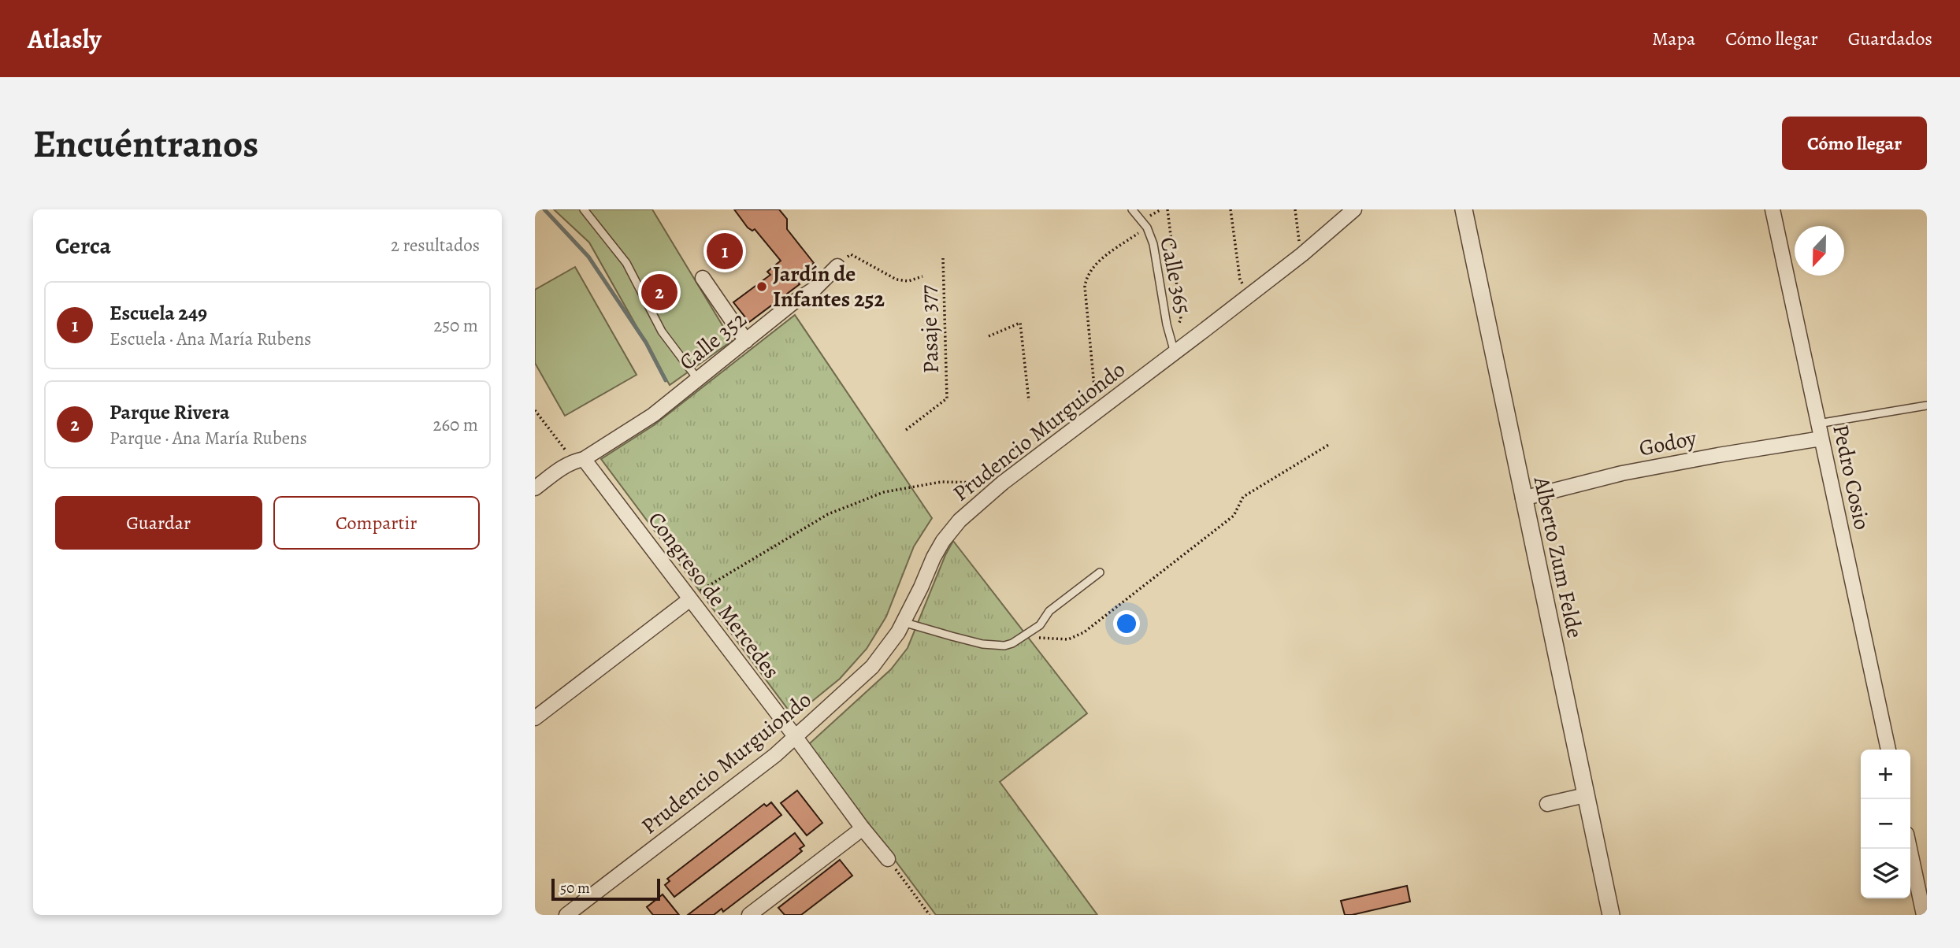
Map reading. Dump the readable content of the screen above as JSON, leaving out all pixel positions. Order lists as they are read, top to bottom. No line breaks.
{"streets":{"street":["Calle 352","Prudencio Murguiondo","Godoy","Pedro Cosio","Alberto Zum Felde","Congreso de Mercedes"],"lane":["Calle 365"],"path":["Pasaje 377"]},"crossings":[["Calle 365","Prudencio Murguiondo"],["Calle 352","Congreso de Mercedes"],["Prudencio Murguiondo","Congreso de Mercedes"],["Godoy","Pedro Cosio"],["Godoy","Alberto Zum Felde"]],"places":["Jardín de Infantes 252"],"scale_bar":"50 m","north":"bottom","page":{"header":"Atlasly","nav":["Mapa","Cómo llegar","Guardados"],"buttons":["Cómo llegar",["Guardar","Compartir"]],"title":"Encuéntranos","heading":["Cerca","2 resultados"],"pins":["1","2"],"list":[{"mark":"1","name":"Escuela 249","note":"Escuela · Ana María Rubens","value":"250 m"},{"mark":"2","name":"Parque Rivera","note":"Parque · Ana María Rubens","value":"260 m"}],"map_buttons":["+","−"],"scale":"50 m"}}
